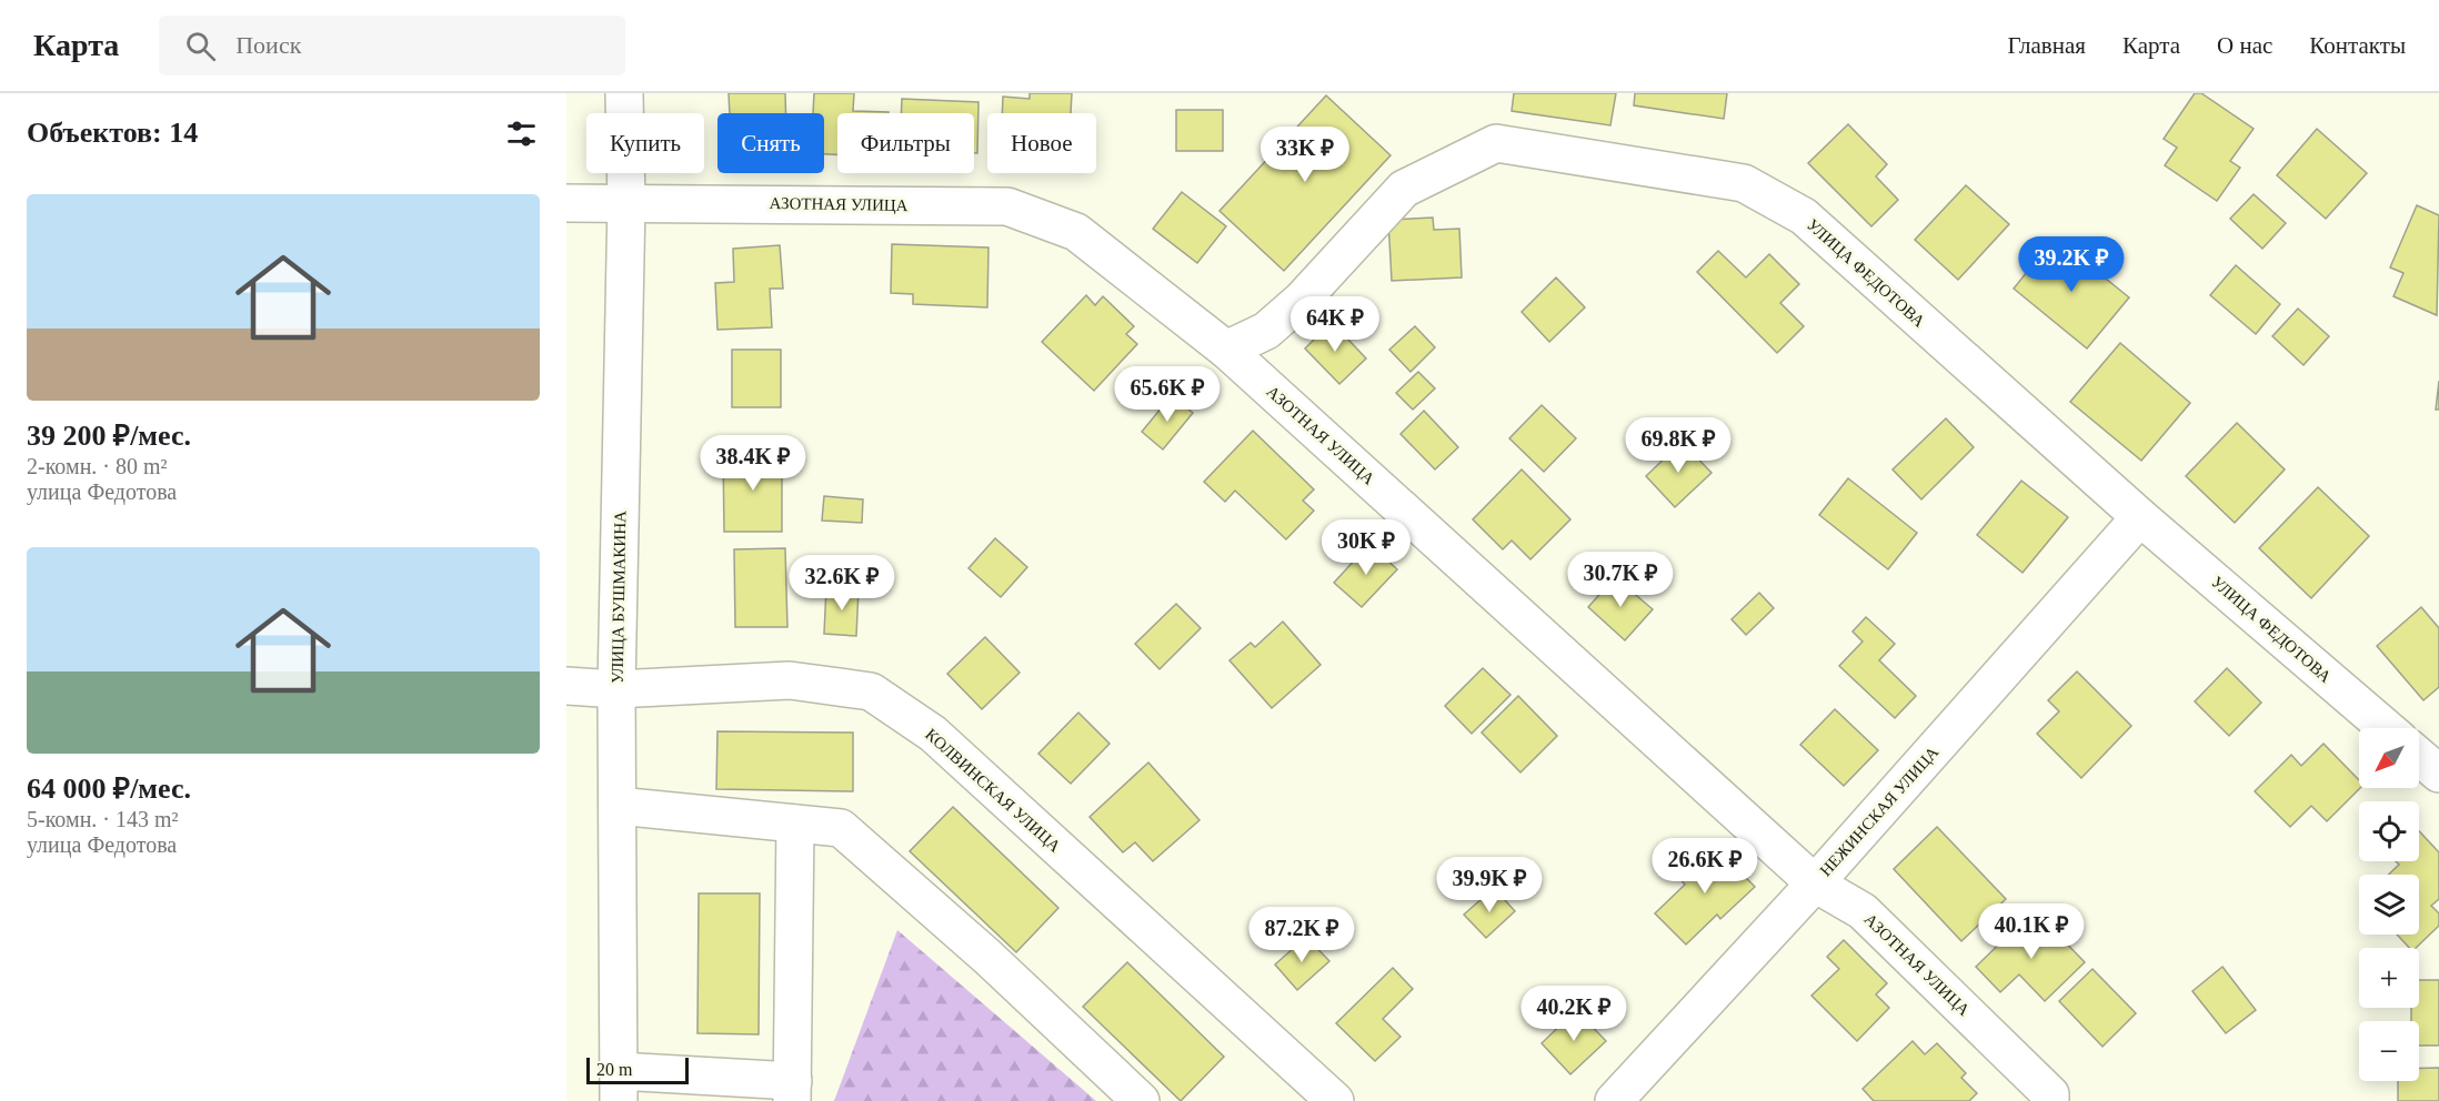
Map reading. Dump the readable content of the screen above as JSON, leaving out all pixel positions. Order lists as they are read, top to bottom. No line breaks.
{"streets":{"street":["АЗОТНАЯ УЛИЦА","УЛИЦА ФЕДОТОВА","УЛИЦА БУШМАКИНА","КОЛВИНСКАЯ УЛИЦА","НЕЖИНСКАЯ УЛИЦА"]},"crossings":[["АЗОТНАЯ УЛИЦА","УЛИЦА ФЕДОТОВА"],["АЗОТНАЯ УЛИЦА","УЛИЦА БУШМАКИНА"],["АЗОТНАЯ УЛИЦА","НЕЖИНСКАЯ УЛИЦА"],["УЛИЦА ФЕДОТОВА","НЕЖИНСКАЯ УЛИЦА"],["УЛИЦА БУШМАКИНА","КОЛВИНСКАЯ УЛИЦА"]],"scale_bar":"20 m","north":"bottom left","page":{"header":"Карта","search":"Поиск","nav":["Главная","Карта","О нас","Контакты"],"heading":"Объектов: 14","chip":["Купить","Снять","Фильтры","Новое"],"price":["33K ₽","39.2K ₽","64K ₽","65.6K ₽","69.8K ₽","38.4K ₽","30K ₽","30.7K ₽","32.6K ₽","26.6K ₽","39.9K ₽","40.1K ₽","87.2K ₽","40.2K ₽"],"list":[{"name":"39 200 ₽/мес.","note":"2-комн. · 80 m² · улица Федотова"},{"name":"64 000 ₽/мес.","note":"5-комн. · 143 m² · улица Федотова"}],"map_buttons":["+","−"],"scale":"20 m"}}
